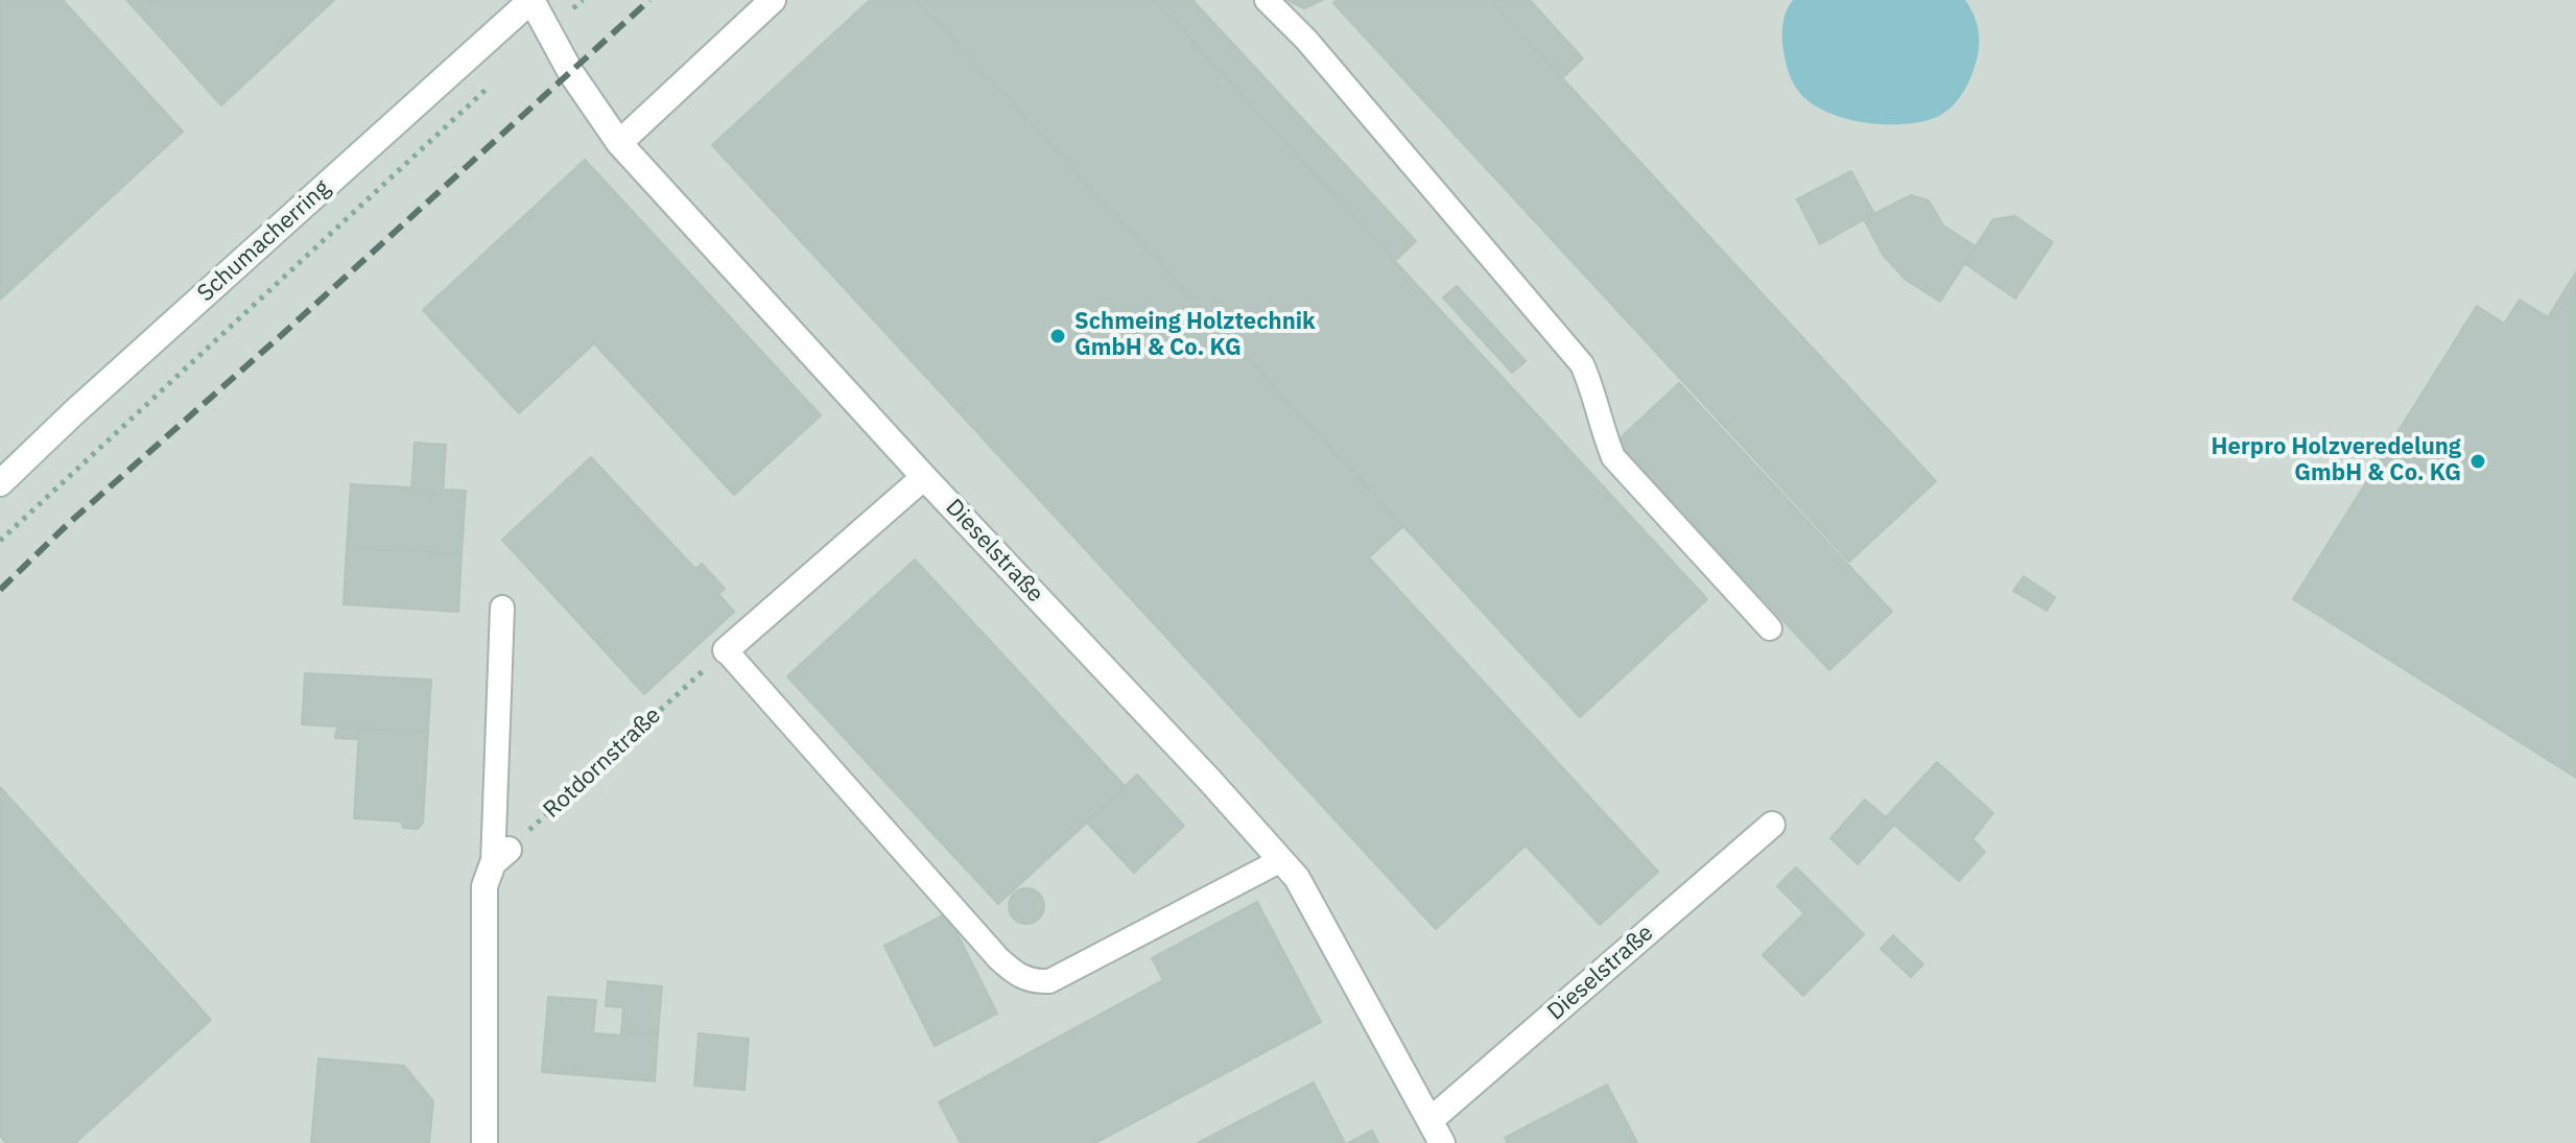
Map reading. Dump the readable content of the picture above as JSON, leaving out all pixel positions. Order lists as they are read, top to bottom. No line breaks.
{"streets":{"street":["Schumacherring","Dieselstraße"],"path":["Rotdornstraße"]},"crossings":[["Schumacherring","Dieselstraße"]],"places":["Schmeing Holztechnik GmbH & Co. KG","Herpro Holzveredelung GmbH & Co. KG"]}
